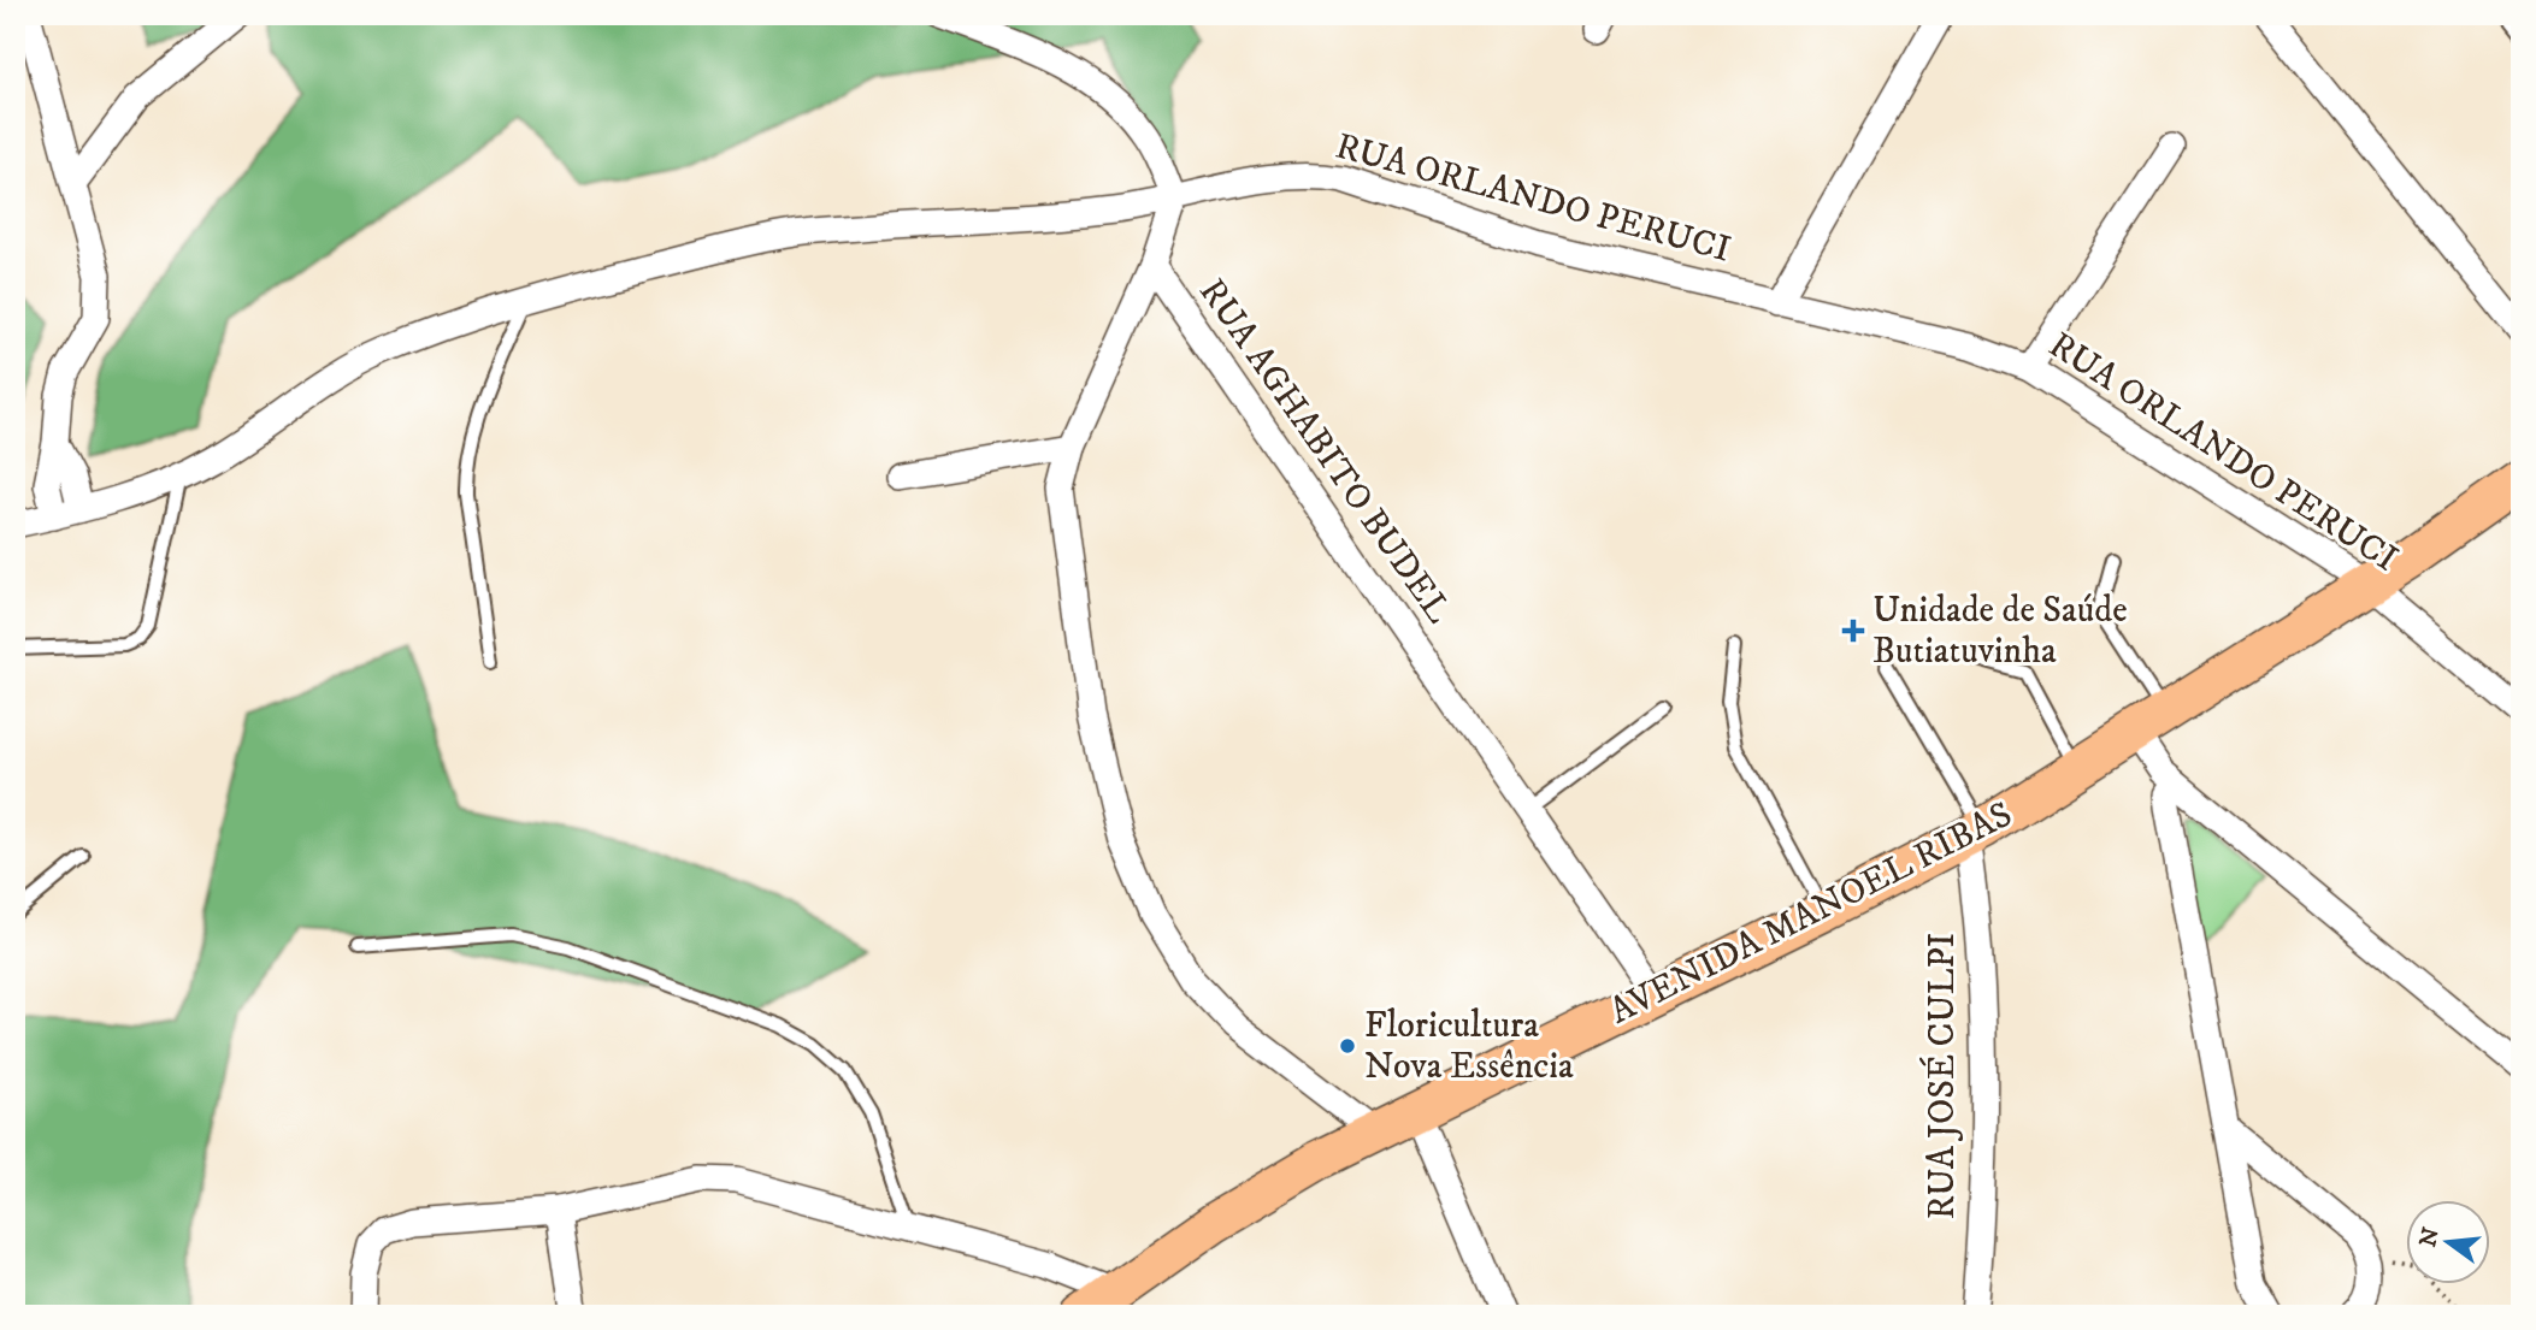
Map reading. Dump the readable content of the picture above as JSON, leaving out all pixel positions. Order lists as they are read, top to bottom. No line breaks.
{"streets":{"main road":["AVENIDA MANOEL RIBAS"],"street":["RUA ORLANDO PERUCI","RUA AGHABITO BUDEL","RUA JOSÉ CULPI"]},"crossings":[["RUA ORLANDO PERUCI","RUA AGHABITO BUDEL"],["RUA ORLANDO PERUCI","AVENIDA MANOEL RIBAS"],["RUA AGHABITO BUDEL","AVENIDA MANOEL RIBAS"],["AVENIDA MANOEL RIBAS","RUA JOSÉ CULPI"]],"places":{"health":["Unidade de Saúde Butiatuvinha"],"other":["Floricultura Nova Essência"]},"north":"left"}
